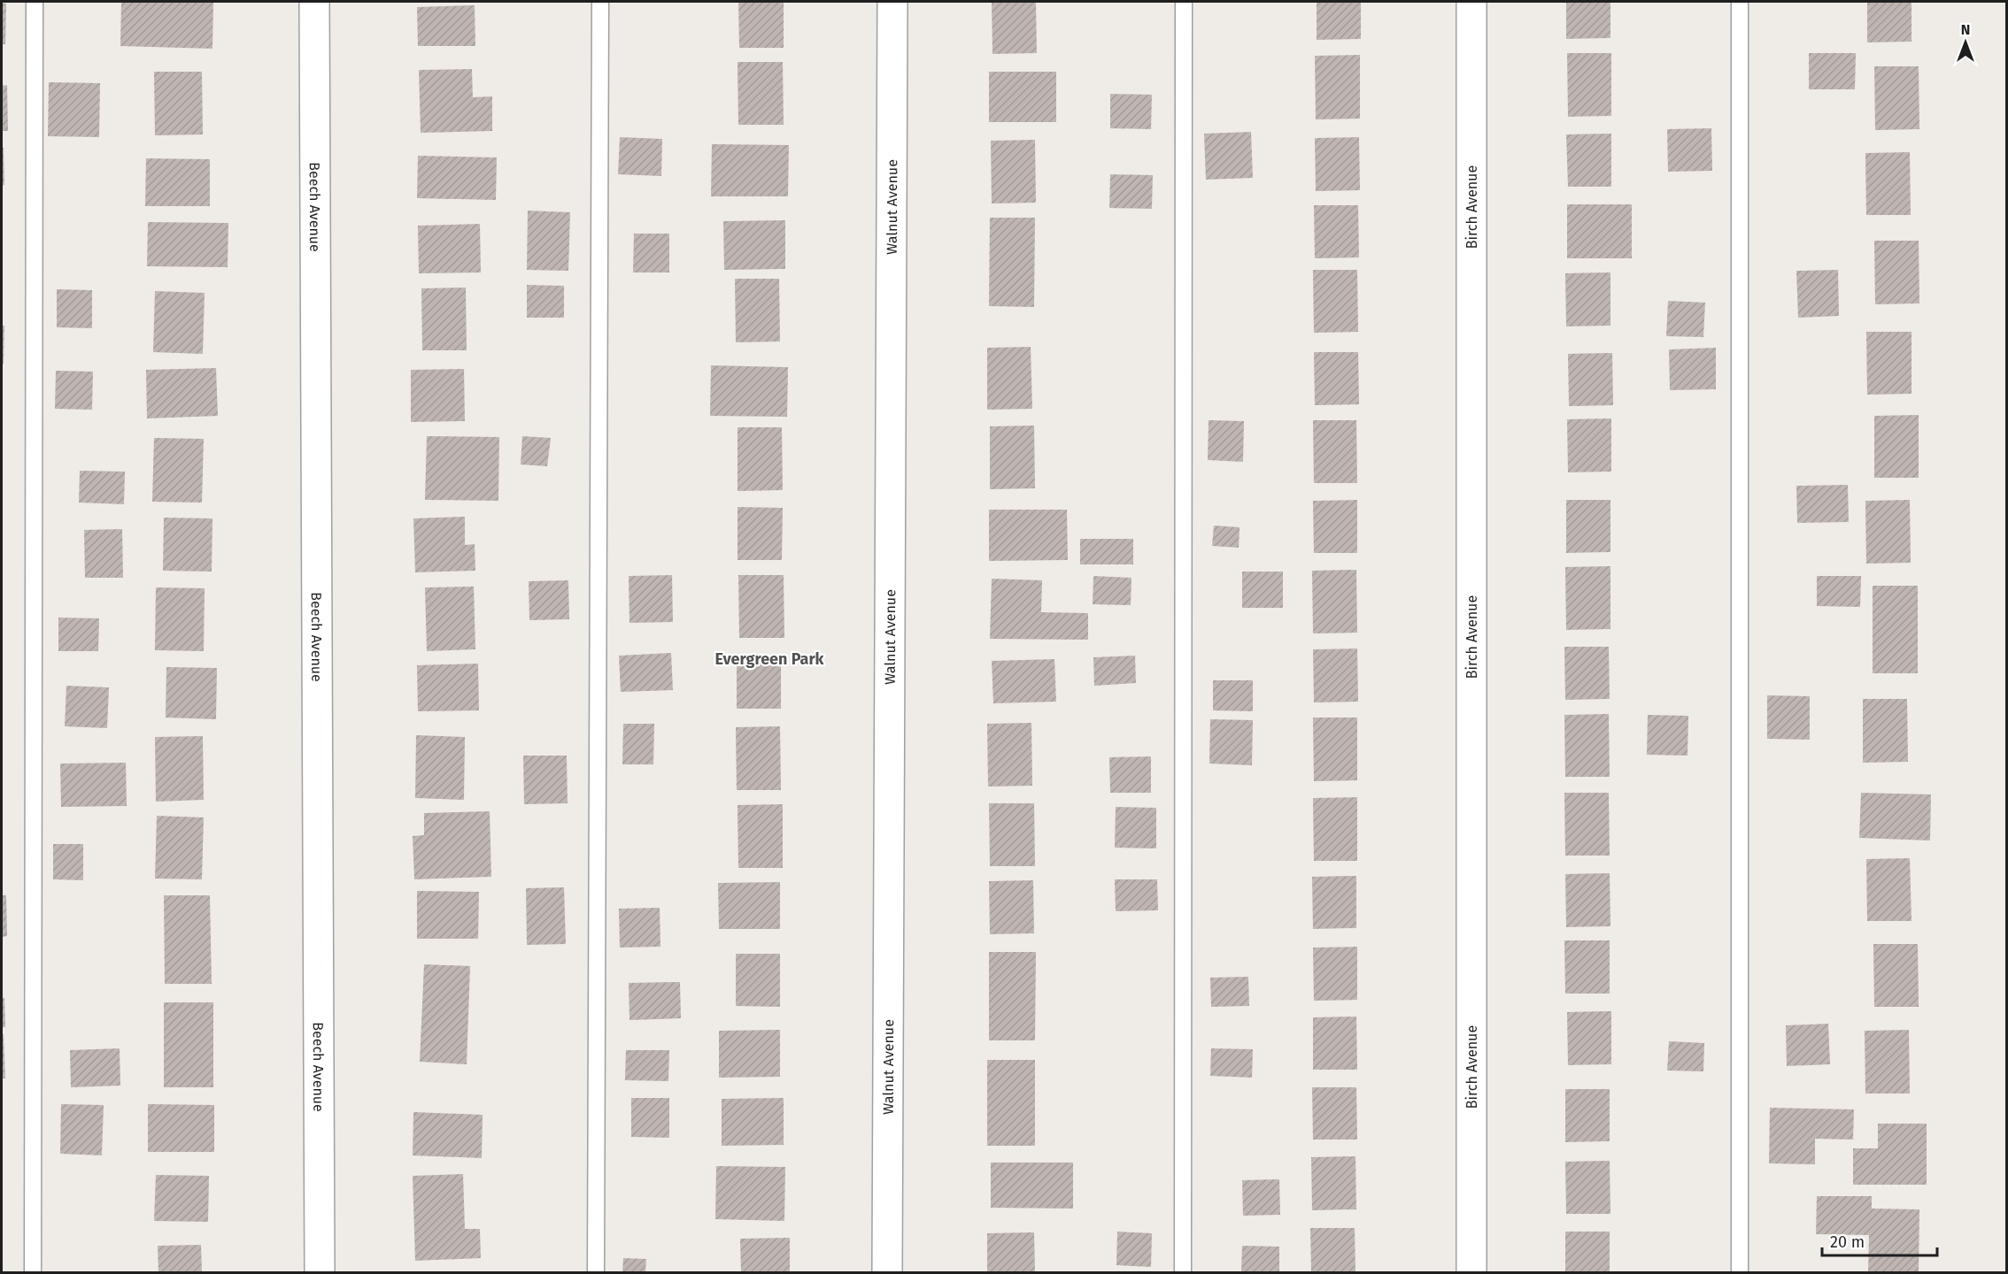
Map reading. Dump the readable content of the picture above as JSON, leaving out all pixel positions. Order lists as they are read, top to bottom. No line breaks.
{"streets":{"street":["Beech Avenue","Walnut Avenue","Birch Avenue"]},"districts":["Evergreen Park"],"scale_bar":"20 m","north":"top"}
